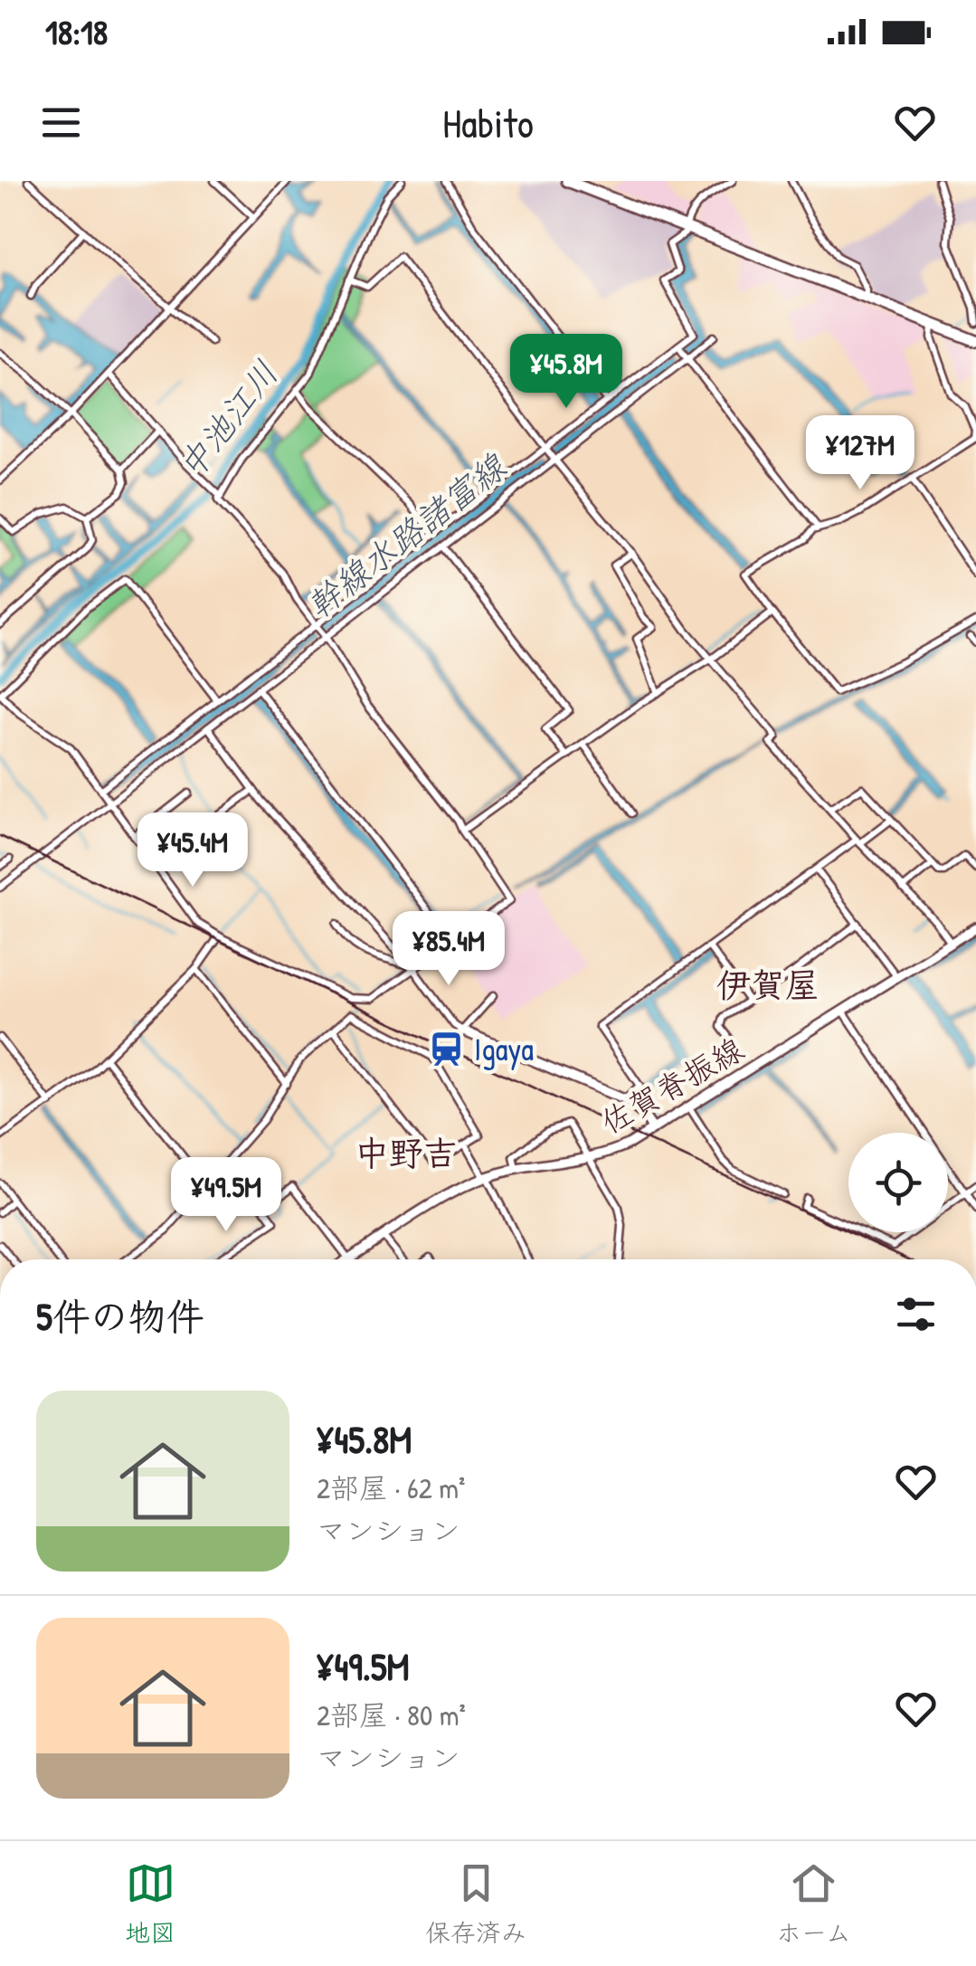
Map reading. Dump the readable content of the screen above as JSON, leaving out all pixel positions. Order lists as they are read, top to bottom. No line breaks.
{"streets":{"main road":["佐賀脊振線"]},"districts":["伊賀屋","中野吉"],"water":["中池江川","幹線水路諸富線"],"places":{"station":["Igaya"]},"page":{"status":"18:18","header":"Habito","price":["¥45.8M","¥127M","¥45.4M","¥85.4M","¥49.5M"],"heading":"5件の物件","list":[{"name":"¥45.8M","note":"2部屋 · 62 m² · マンション"},{"name":"¥49.5M","note":"2部屋 · 80 m² · マンション"}],"tabs":["地図","保存済み","ホーム"]}}
